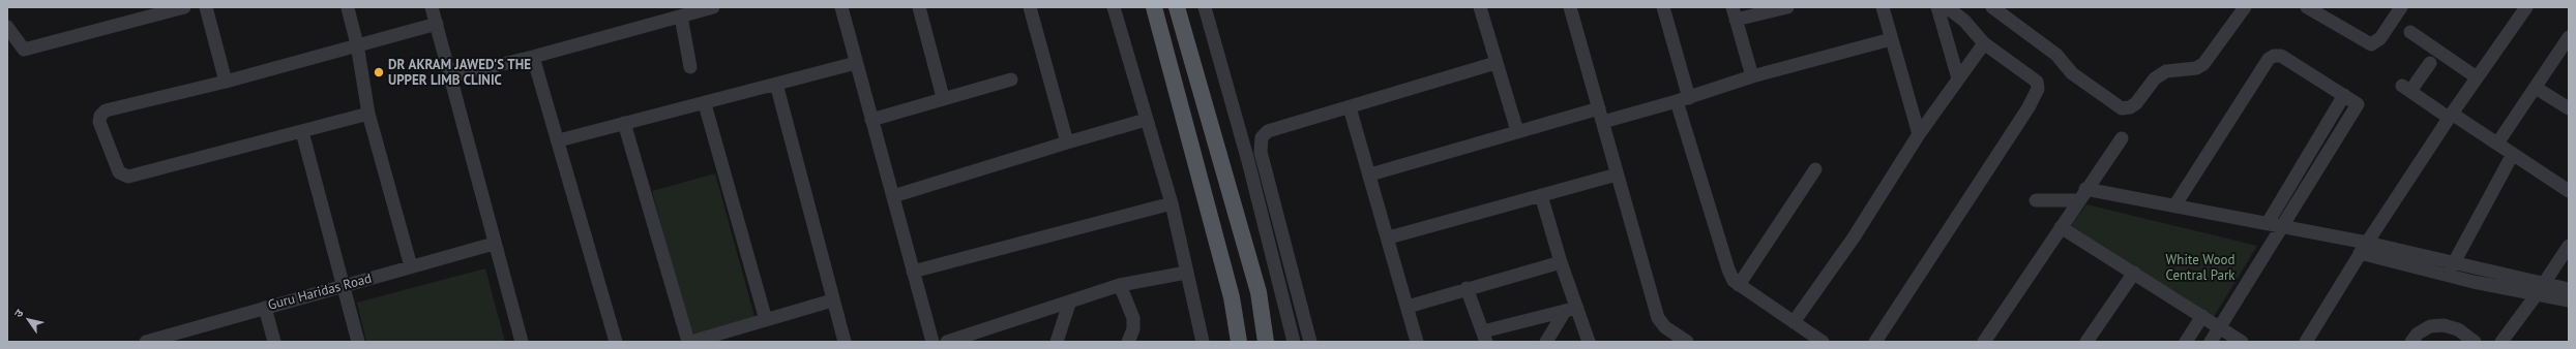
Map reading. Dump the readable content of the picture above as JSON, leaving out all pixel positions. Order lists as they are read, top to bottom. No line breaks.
{"streets":{"street":["Guru Haridas Road"]},"parks":["White Wood Central Park"],"places":["DR AKRAM JAWED'S THE UPPER LIMB CLINIC"],"north":"top left"}
